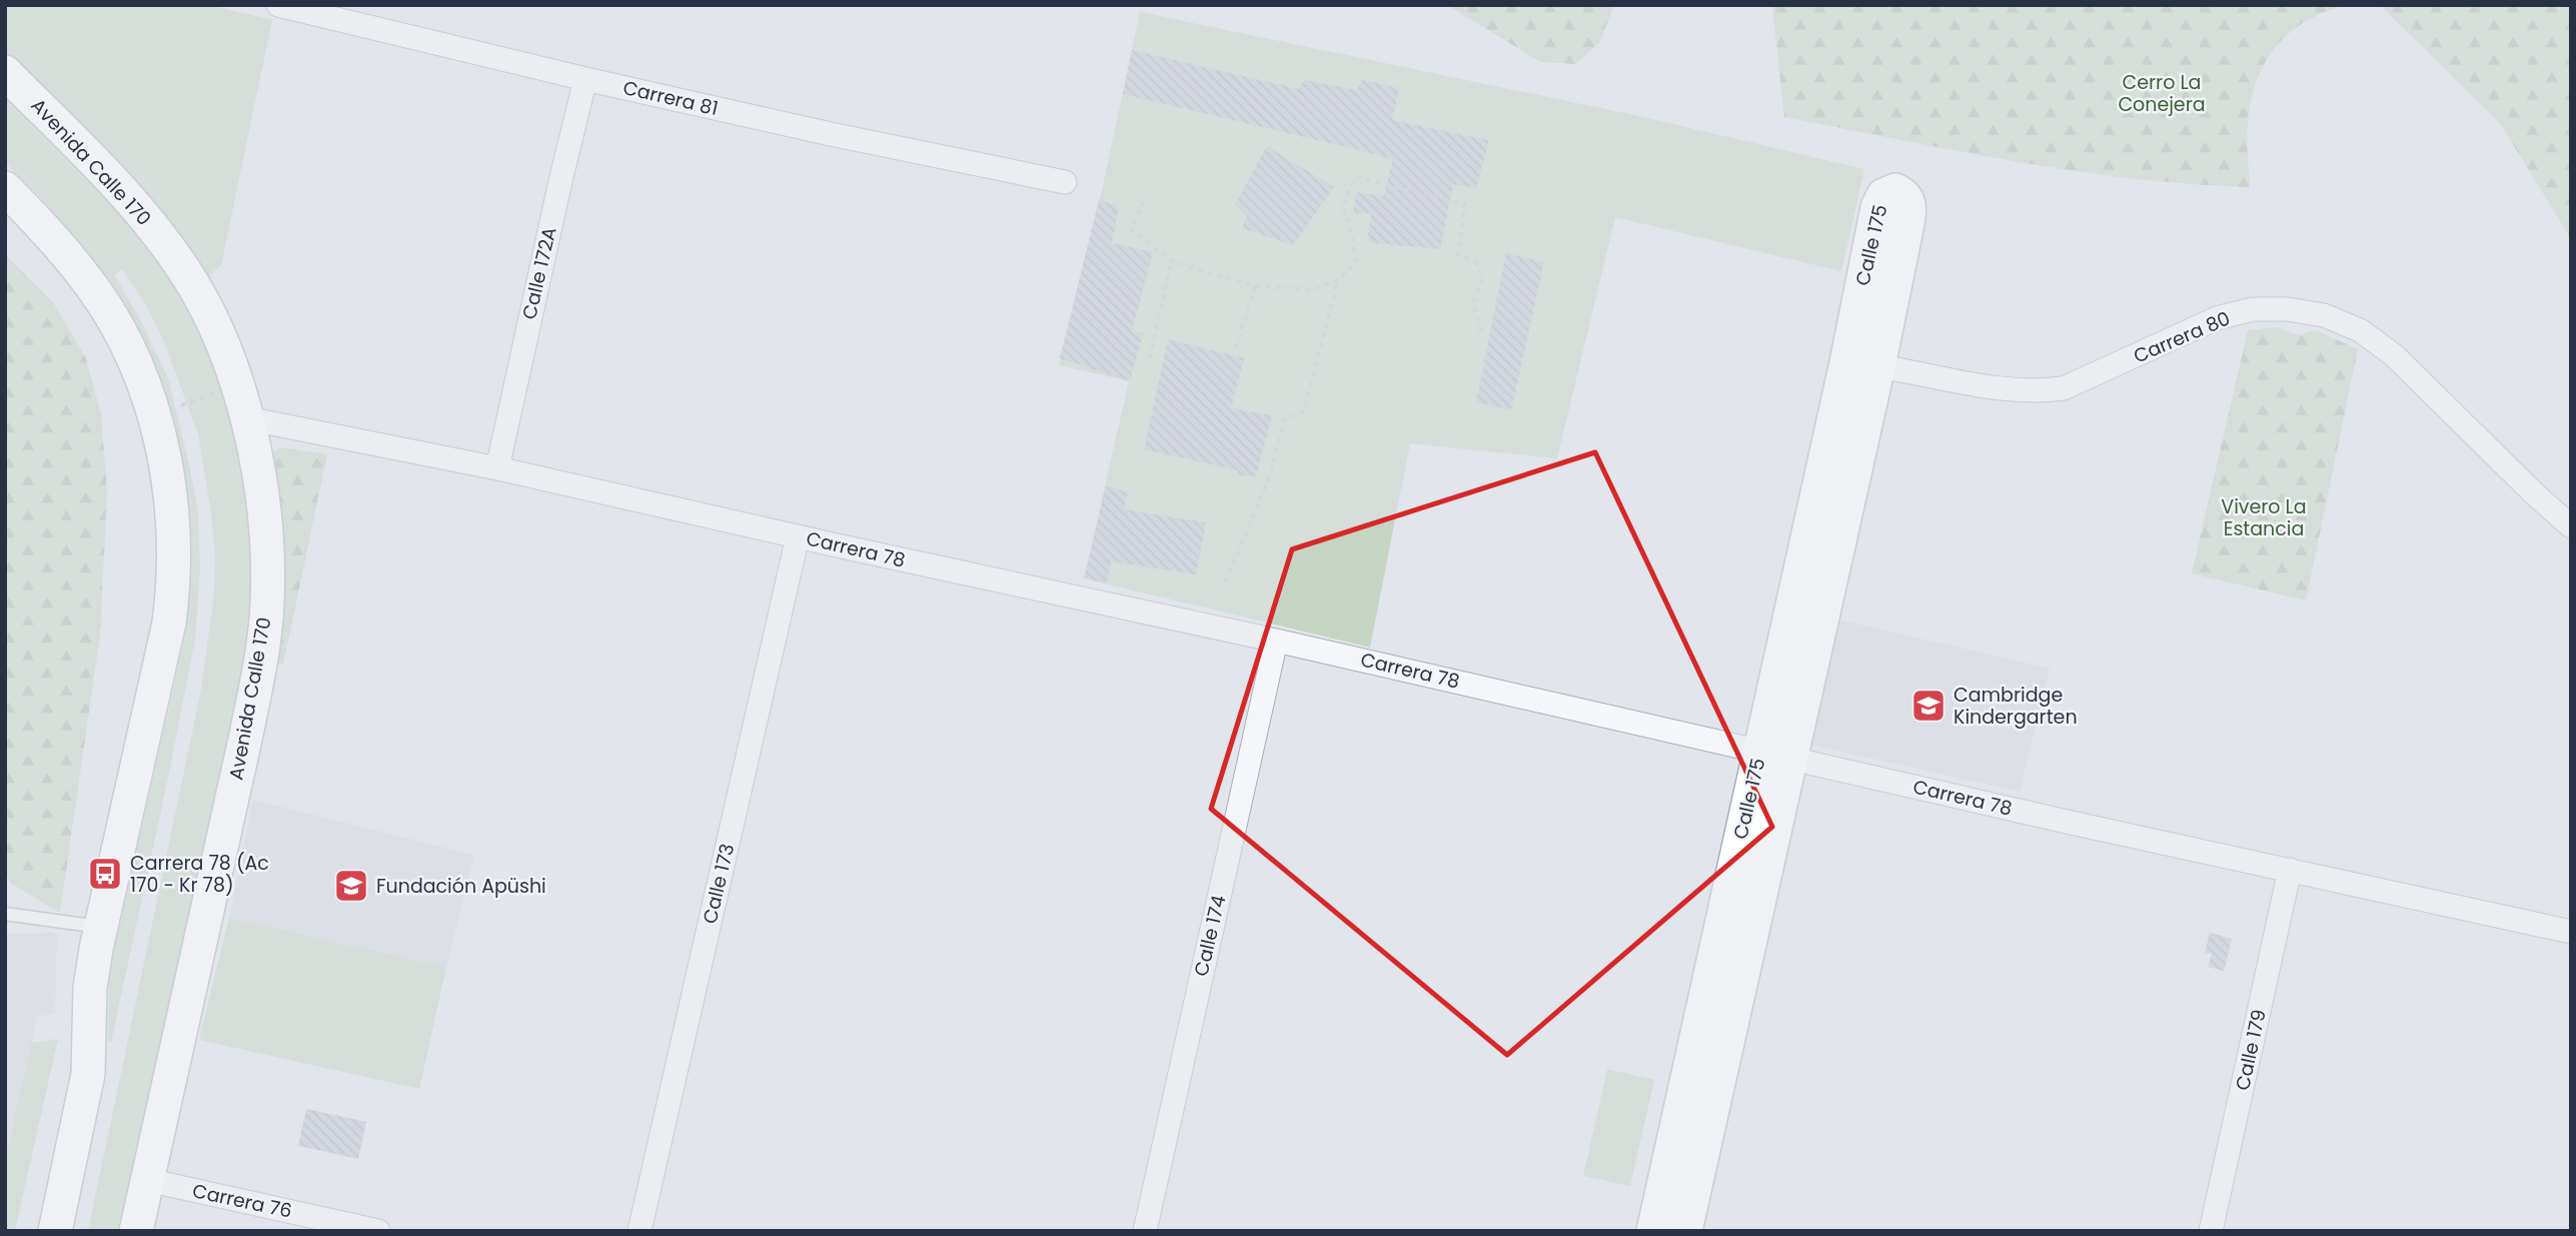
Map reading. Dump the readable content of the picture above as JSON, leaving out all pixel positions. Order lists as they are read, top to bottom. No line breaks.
{"streets":{"main road":["Avenida Calle 170","Calle 175"],"street":["Carrera 81","Calle 172A","Carrera 80","Carrera 78","Calle 173","Calle 174","Calle 179","Carrera 76"]},"crossings":[["Carrera 81","Calle 172A"],["Avenida Calle 170","Carrera 78"],["Avenida Calle 170","Carrera 76"],["Calle 175","Carrera 80"],["Calle 175","Carrera 78"],["Calle 172A","Carrera 78"],["Carrera 78","Calle 173"],["Carrera 78","Calle 174"],["Carrera 78","Calle 179"]],"parks":["Cerro La Conejera","Vivero La Estancia"],"places":{"school or university":["Cambridge Kindergarten","Fundación Apüshi"],"bus stop":["Carrera 78 (Ac 170 - Kr 78)"]}}
